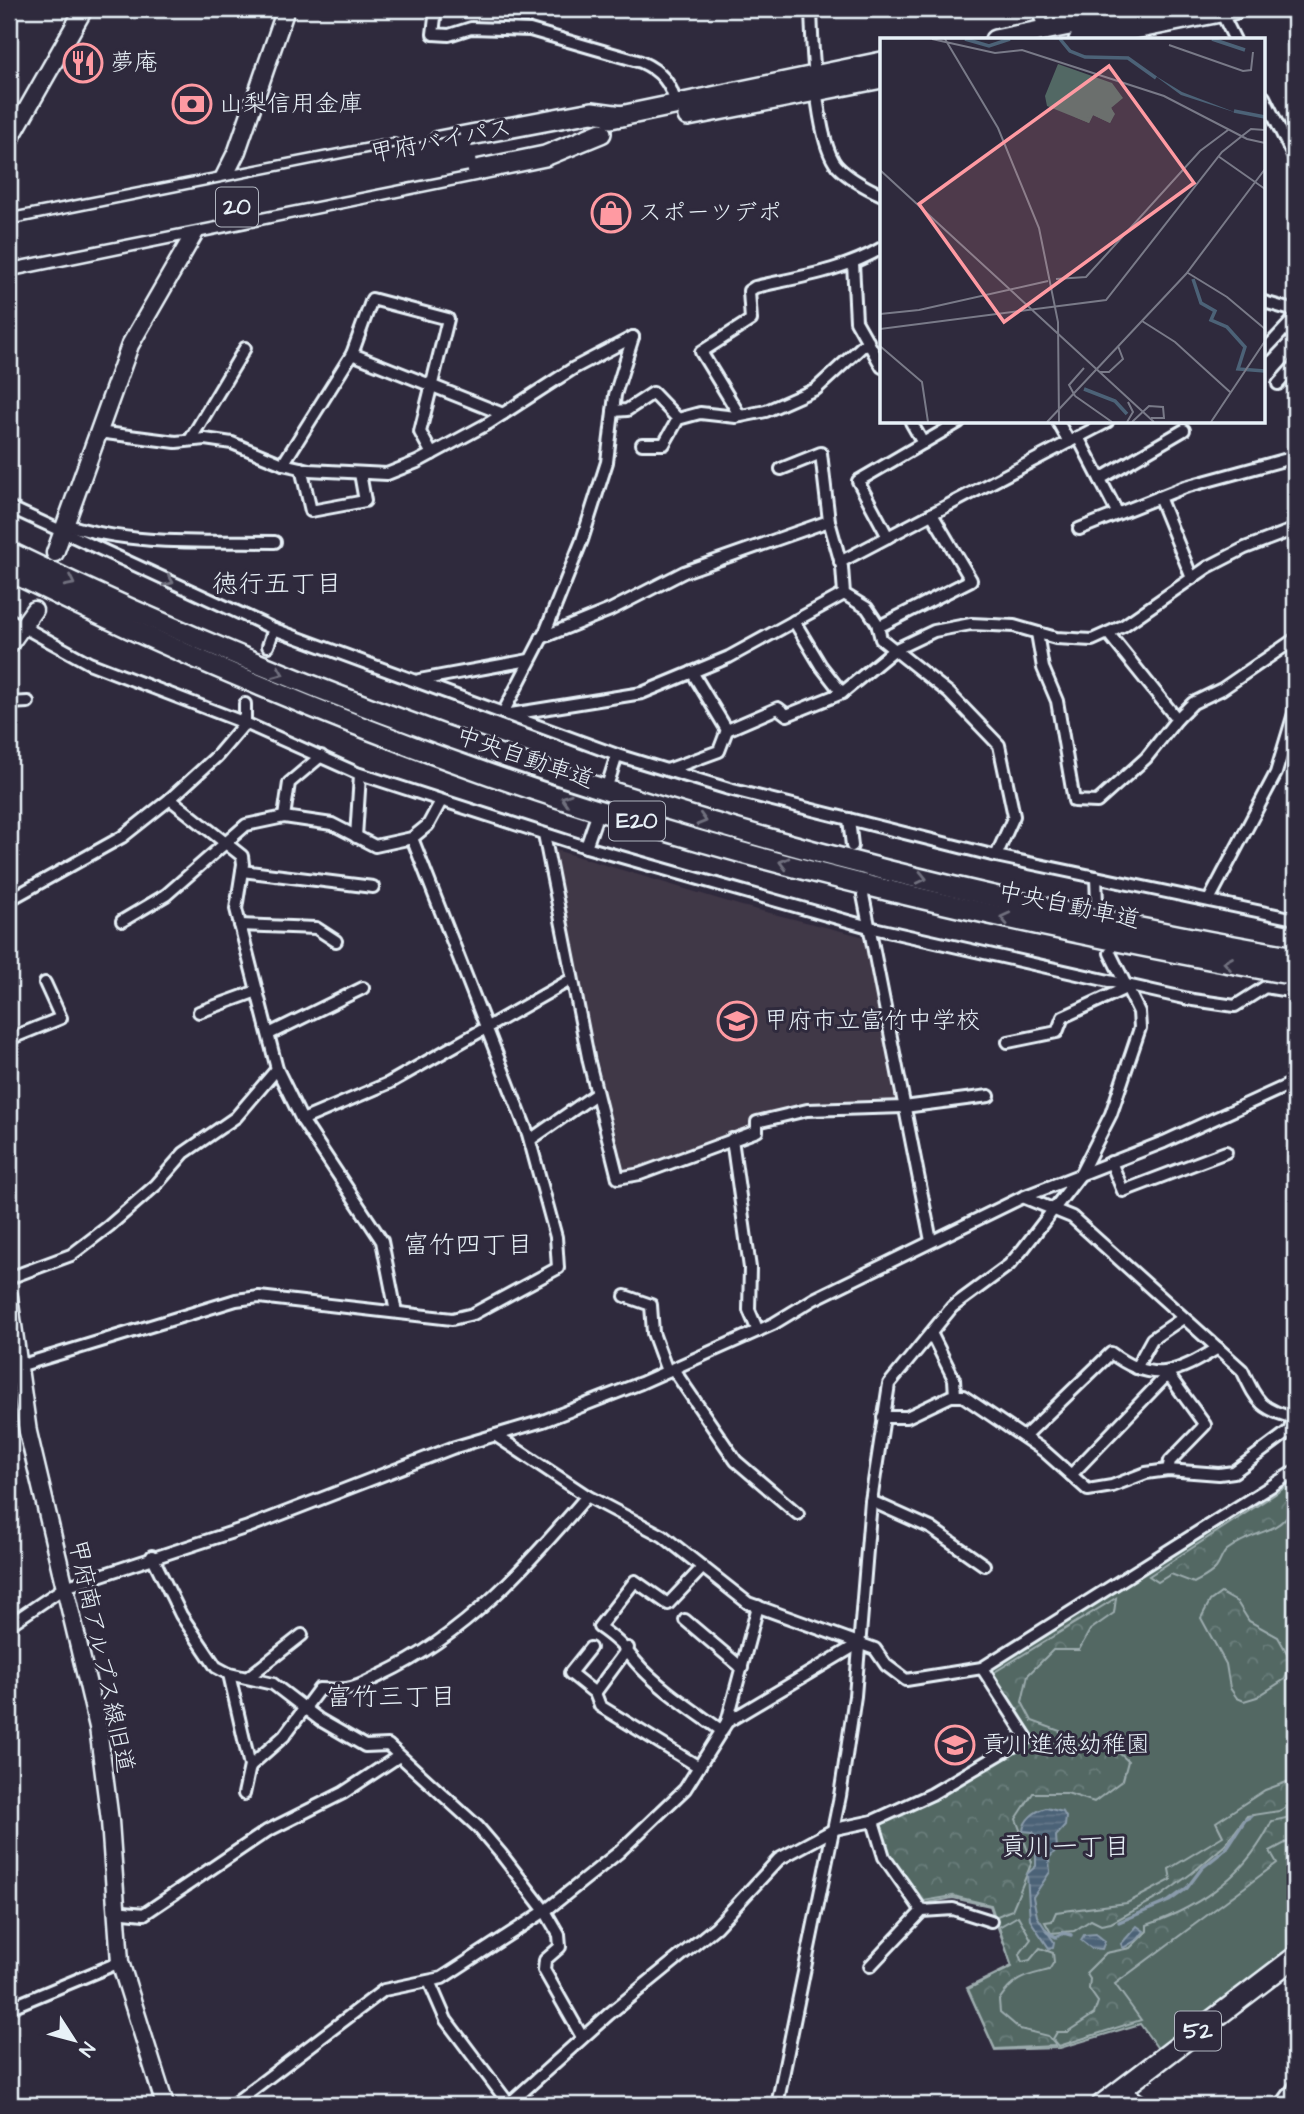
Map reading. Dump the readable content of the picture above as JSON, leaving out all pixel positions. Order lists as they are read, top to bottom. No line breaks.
{"streets":{"highway":["甲府バイパス","20","中央自動車道","E20","52"],"street":["甲府南アルプス線旧道"]},"districts":["徳行五丁目","富竹四丁目","富竹三丁目","貢川一丁目"],"places":{"restaurant":["夢庵"],"bank":["山梨信用金庫"],"shop":["スポーツデポ"],"school or university":["甲府市立富竹中学校","貢川進徳幼稚園"]},"north":"bottom right"}
